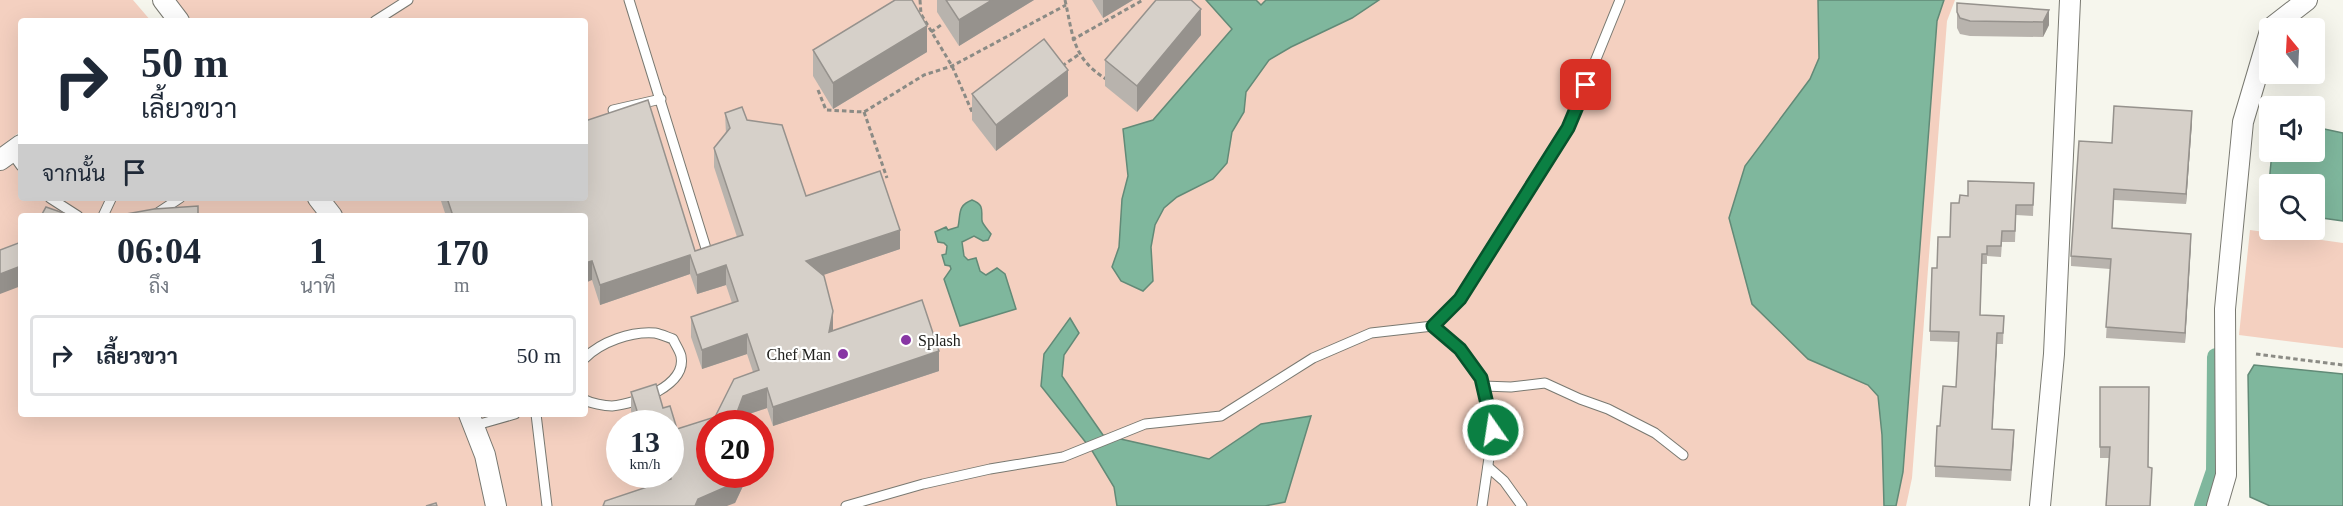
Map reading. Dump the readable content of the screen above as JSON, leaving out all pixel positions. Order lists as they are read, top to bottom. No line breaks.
{"places":["Splash","Chef Man"],"north":"top","page":{"turn":["50 m","เลี้ยวขวา"],"then":"จากนั้น","eta":["06:04","ถึง","1","นาที","170","m"],"list":[{"name":"เลี้ยวขวา","value":"50 m"}],"speed":"13 km/h","limit":"20"}}
